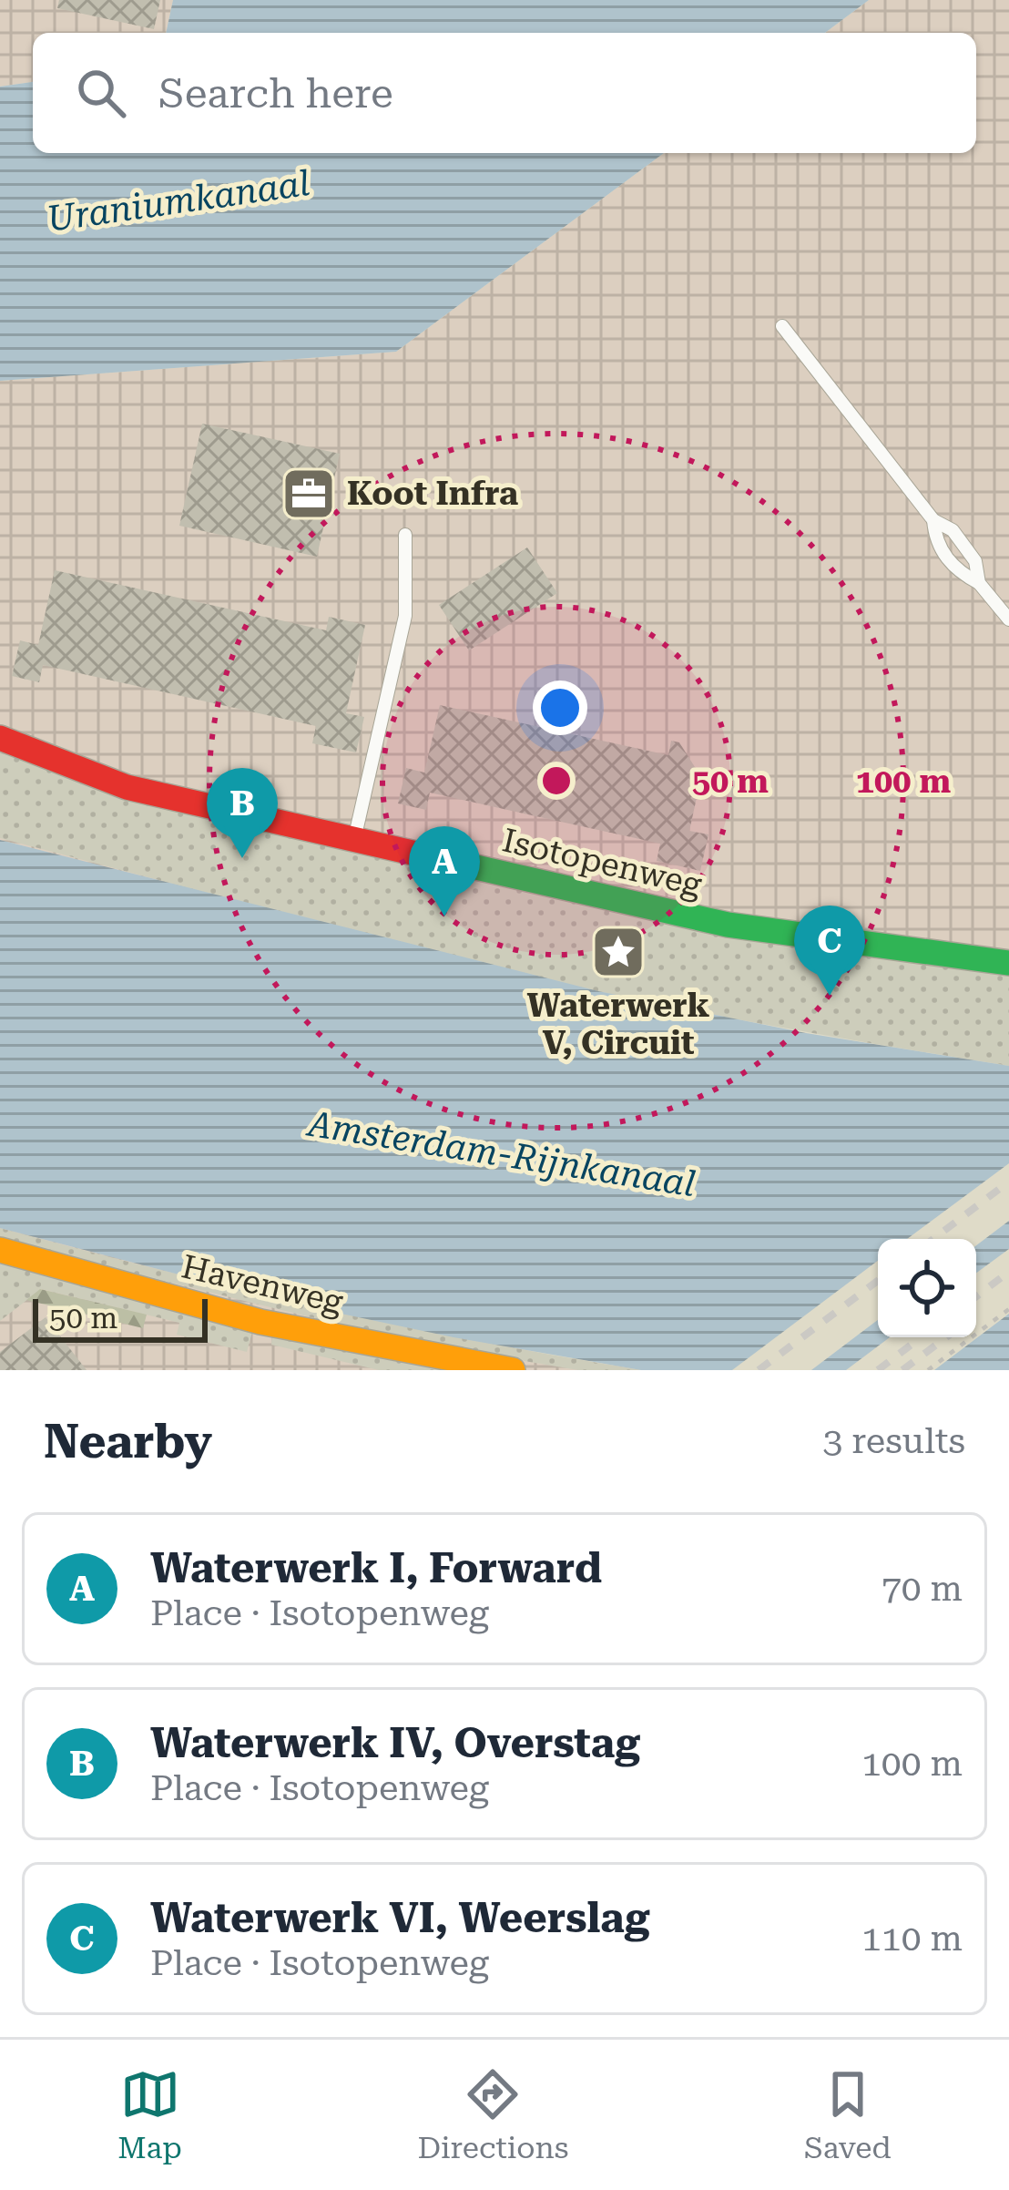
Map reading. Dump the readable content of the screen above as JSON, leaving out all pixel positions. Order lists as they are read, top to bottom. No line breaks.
{"streets":{"street":["Isotopenweg","Havenweg"]},"water":["Uraniumkanaal","Amsterdam-Rijnkanaal"],"places":{"office":["Koot Infra"],"place":["Waterwerk V, Circuit"]},"scale_bar":"50 m","page":{"search":"Search here","pins":["B","A","C"],"scale":"50 m","heading":["Nearby","3 results"],"list":[{"mark":"A","name":"Waterwerk I, Forward","note":"Place · Isotopenweg","value":"70 m"},{"mark":"B","name":"Waterwerk IV, Overstag","note":"Place · Isotopenweg","value":"100 m"},{"mark":"C","name":"Waterwerk VI, Weerslag","note":"Place · Isotopenweg","value":"110 m"}],"nav":["Map","Directions","Saved"]},"rings":["50 m","100 m"]}
